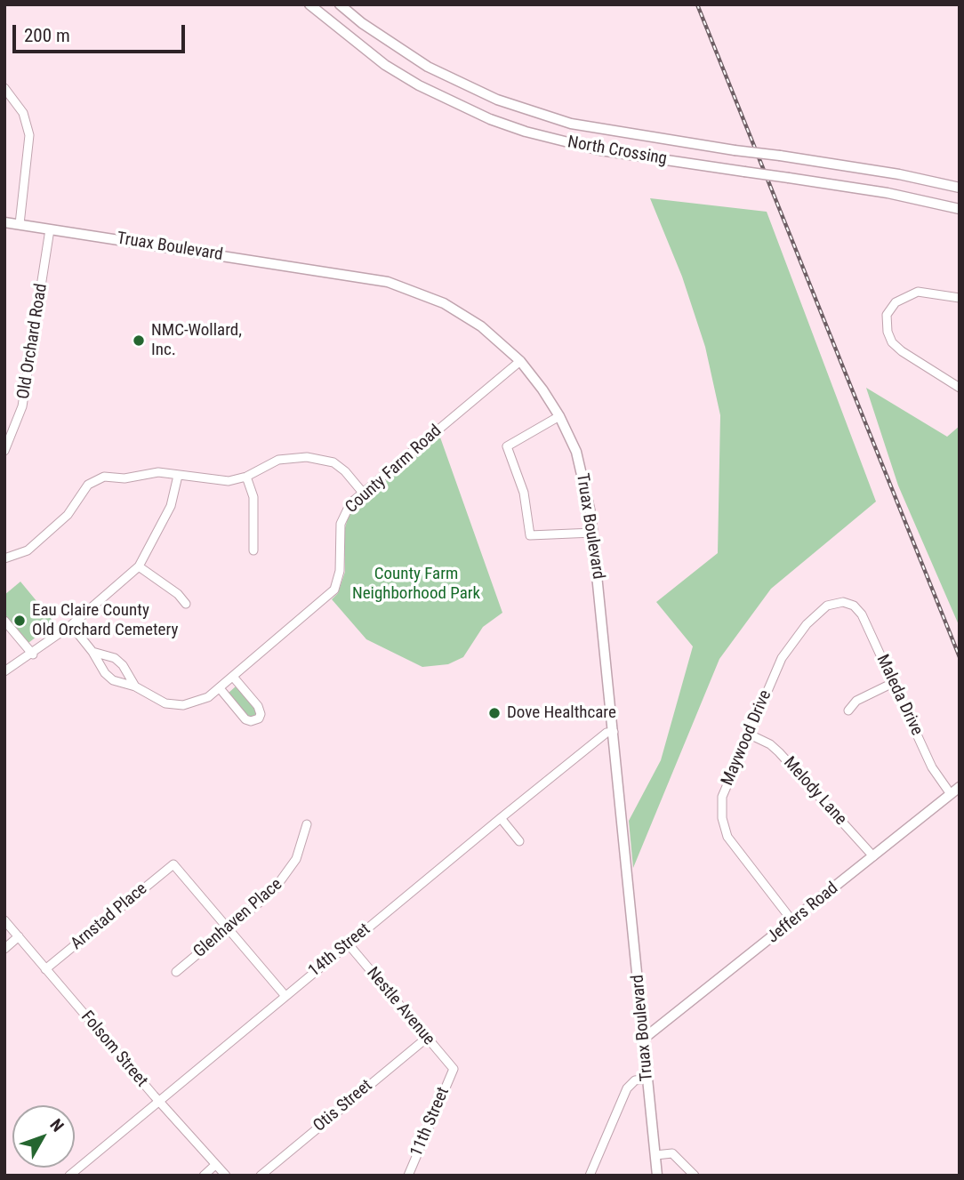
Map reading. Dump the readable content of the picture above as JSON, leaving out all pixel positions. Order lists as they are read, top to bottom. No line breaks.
{"streets":{"main road":["North Crossing","Truax Boulevard","Jeffers Road"],"street":["Old Orchard Road","County Farm Road","Maleda Drive","Maywood Drive","Melody Lane","Arnstad Place","Glenhaven Place","14th Street","Nestle Avenue","Folsom Street","Otis Street","11th Street"]},"crossings":[["Truax Boulevard","Old Orchard Road"],["Truax Boulevard","County Farm Road"],["Truax Boulevard","Jeffers Road"],["Truax Boulevard","14th Street"],["Maleda Drive","Maywood Drive"],["Maleda Drive","Jeffers Road"],["Maywood Drive","Melody Lane"],["Maywood Drive","Jeffers Road"],["Melody Lane","Jeffers Road"],["Arnstad Place","Glenhaven Place"],["Arnstad Place","Folsom Street"],["14th Street","Nestle Avenue"],["14th Street","Folsom Street"],["Nestle Avenue","Otis Street"],["Nestle Avenue","11th Street"]],"parks":["County Farm Neighborhood Park"],"places":["NMC-Wollard, Inc.","Eau Claire County Old Orchard Cemetery","Dove Healthcare"],"scale_bar":"200 m","north":"top right"}
